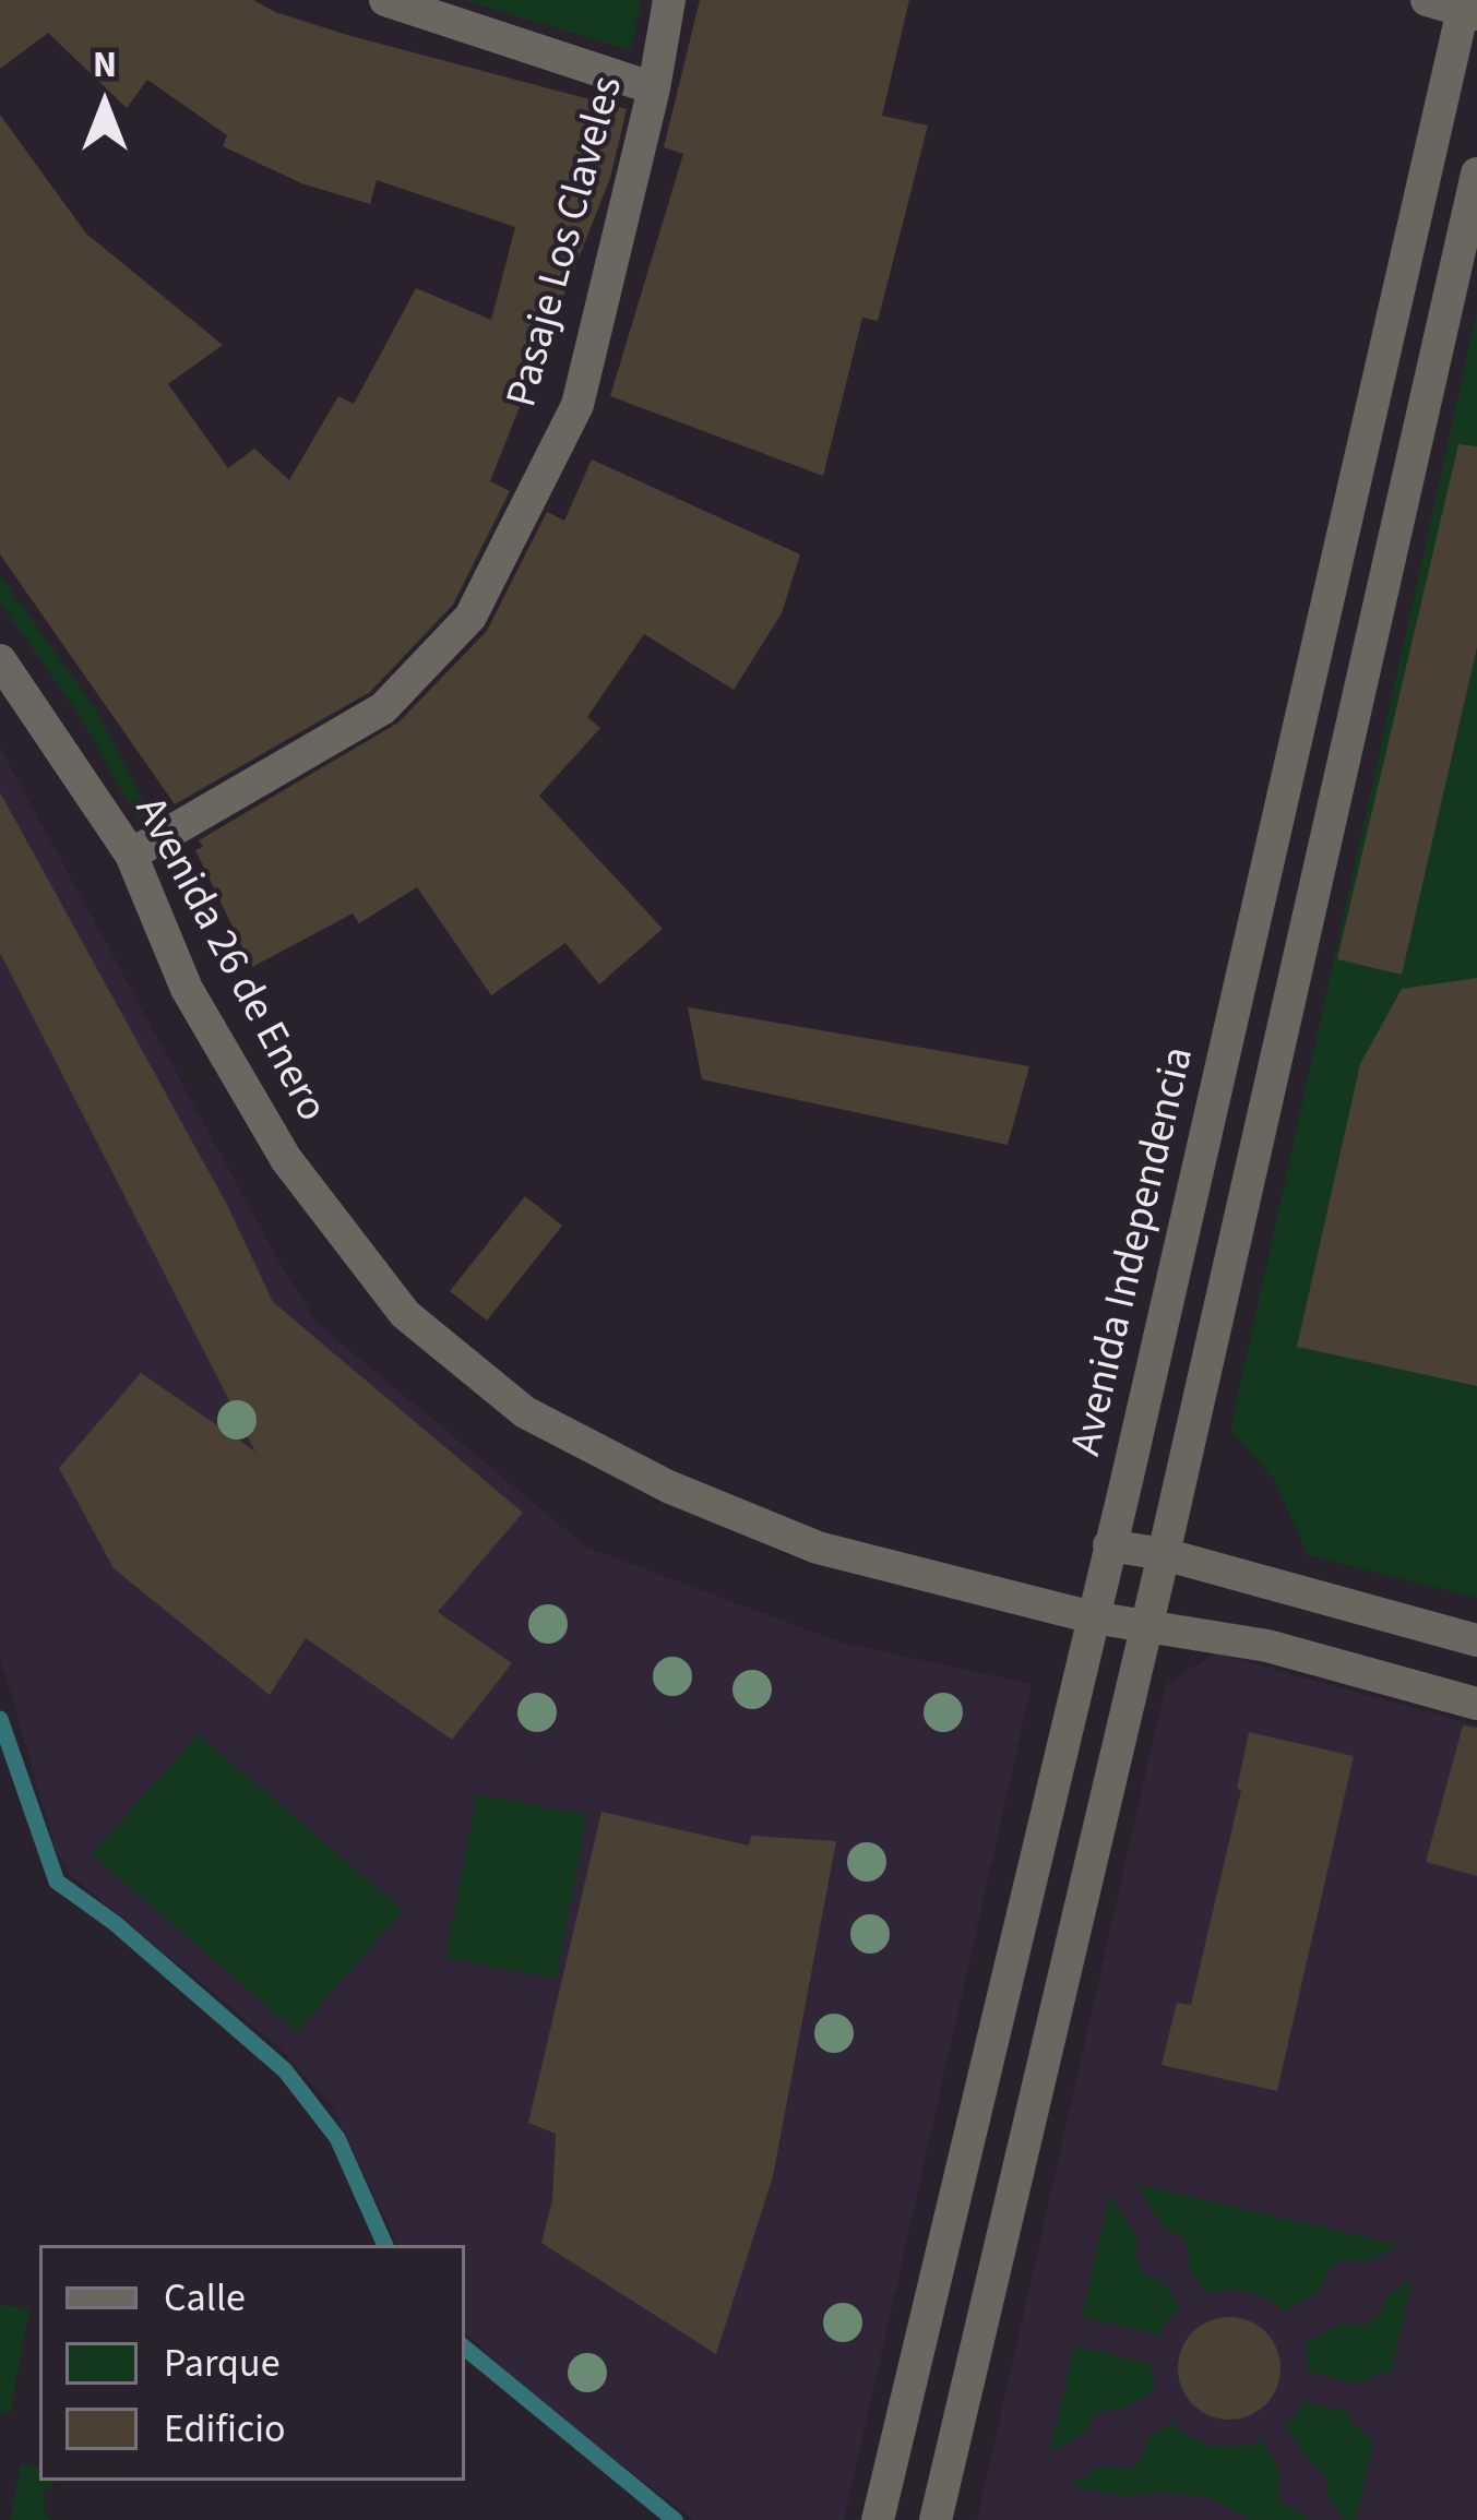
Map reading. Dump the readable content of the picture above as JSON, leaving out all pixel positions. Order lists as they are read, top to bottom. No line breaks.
{"streets":{"street":["Pasaje Los Claveles","Avenida 26 de Enero","Avenida Independencia"]},"crossings":[["Pasaje Los Claveles","Avenida 26 de Enero"],["Avenida 26 de Enero","Avenida Independencia"]],"legend":["Calle","Parque","Edificio"],"north":"top"}
